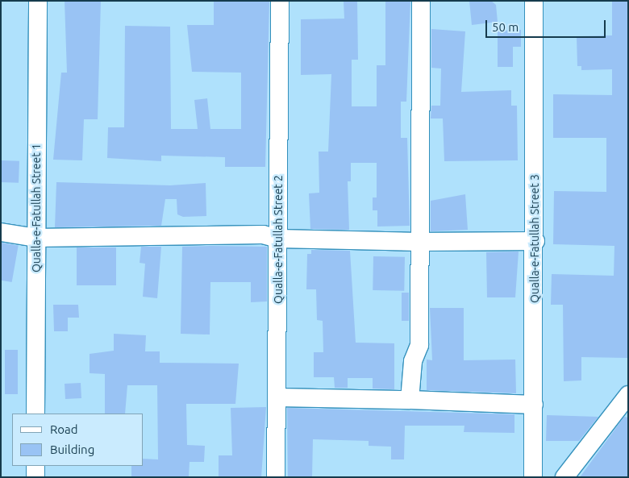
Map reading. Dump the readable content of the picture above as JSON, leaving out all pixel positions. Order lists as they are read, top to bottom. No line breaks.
{"streets":{"street":["Qualla-e-Fatullah Street 1","Qualla-e-Fatullah Street 3","Qualla-e-Fatullah Street 2"]},"legend":["Road","Building"],"scale_bar":"50 m"}
